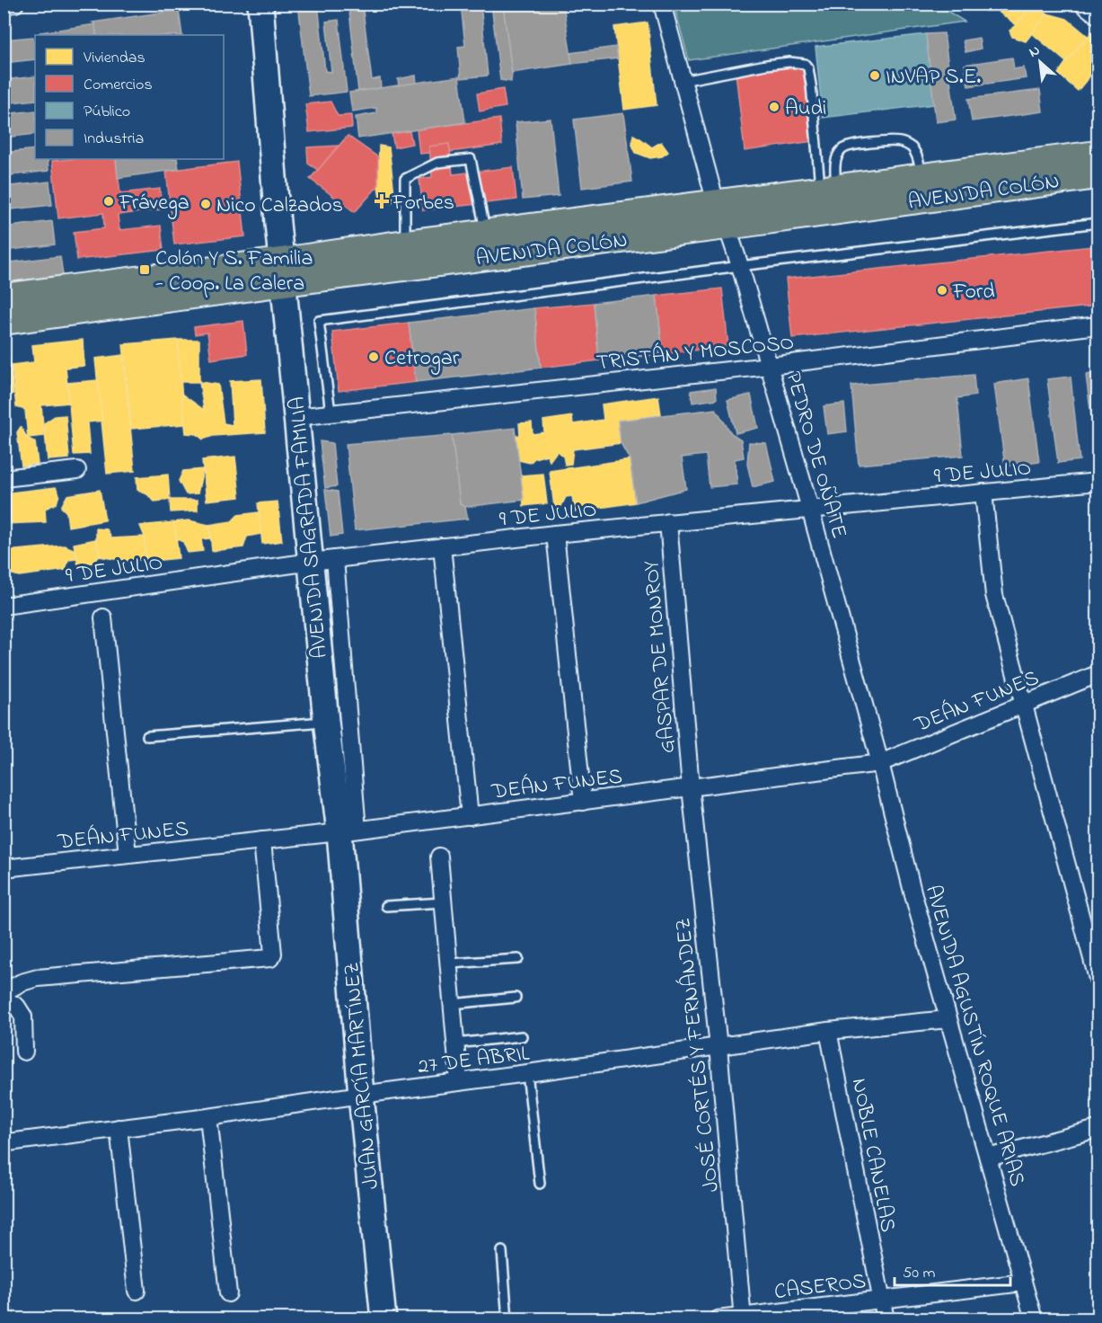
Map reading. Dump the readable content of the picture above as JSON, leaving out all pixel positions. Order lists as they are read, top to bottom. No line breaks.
{"streets":{"main road":["AVENIDA COLÓN","AVENIDA SAGRADA FAMILIA","JUAN GARCÍA MARTÍNEZ"],"street":["TRISTÁN Y MOSCOSO","PEDRO DE OÑATE","9 DE JULIO","GASPAR DE MONROY","DEÁN FUNES","AVENIDA AGUSTÍN ROQUE ARIAS","JOSÉ CORTÉS Y FERNÁNDEZ","27 DE ABRIL","NOBLE CANELAS","CASEROS"]},"crossings":[["AVENIDA COLÓN","PEDRO DE OÑATE"],["AVENIDA COLÓN","AVENIDA SAGRADA FAMILIA"],["TRISTÁN Y MOSCOSO","PEDRO DE OÑATE"],["TRISTÁN Y MOSCOSO","AVENIDA SAGRADA FAMILIA"],["PEDRO DE OÑATE","9 DE JULIO"],["PEDRO DE OÑATE","DEÁN FUNES"],["PEDRO DE OÑATE","AVENIDA AGUSTÍN ROQUE ARIAS"],["9 DE JULIO","AVENIDA SAGRADA FAMILIA"],["9 DE JULIO","GASPAR DE MONROY"],["AVENIDA SAGRADA FAMILIA","DEÁN FUNES"],["AVENIDA SAGRADA FAMILIA","JUAN GARCÍA MARTÍNEZ"],["GASPAR DE MONROY","DEÁN FUNES"],["GASPAR DE MONROY","JOSÉ CORTÉS Y FERNÁNDEZ"],["DEÁN FUNES","AVENIDA AGUSTÍN ROQUE ARIAS"],["DEÁN FUNES","JOSÉ CORTÉS Y FERNÁNDEZ"],["DEÁN FUNES","JUAN GARCÍA MARTÍNEZ"],["AVENIDA AGUSTÍN ROQUE ARIAS","27 DE ABRIL"],["AVENIDA AGUSTÍN ROQUE ARIAS","CASEROS"],["JOSÉ CORTÉS Y FERNÁNDEZ","27 DE ABRIL"],["JOSÉ CORTÉS Y FERNÁNDEZ","CASEROS"],["27 DE ABRIL","JUAN GARCÍA MARTÍNEZ"],["27 DE ABRIL","NOBLE CANELAS"],["NOBLE CANELAS","CASEROS"]],"places":{"other":["INVAP S.E.","Audi","Frávega","Nico Calzados","Ford","Cetrogar"],"health":["Forbes"],"transit":["Colón Y S. Familia - Coop. La Calera"]},"legend":["Viviendas","Comercios","Público","Industria"],"scale_bar":"50 m","north":"top left"}
